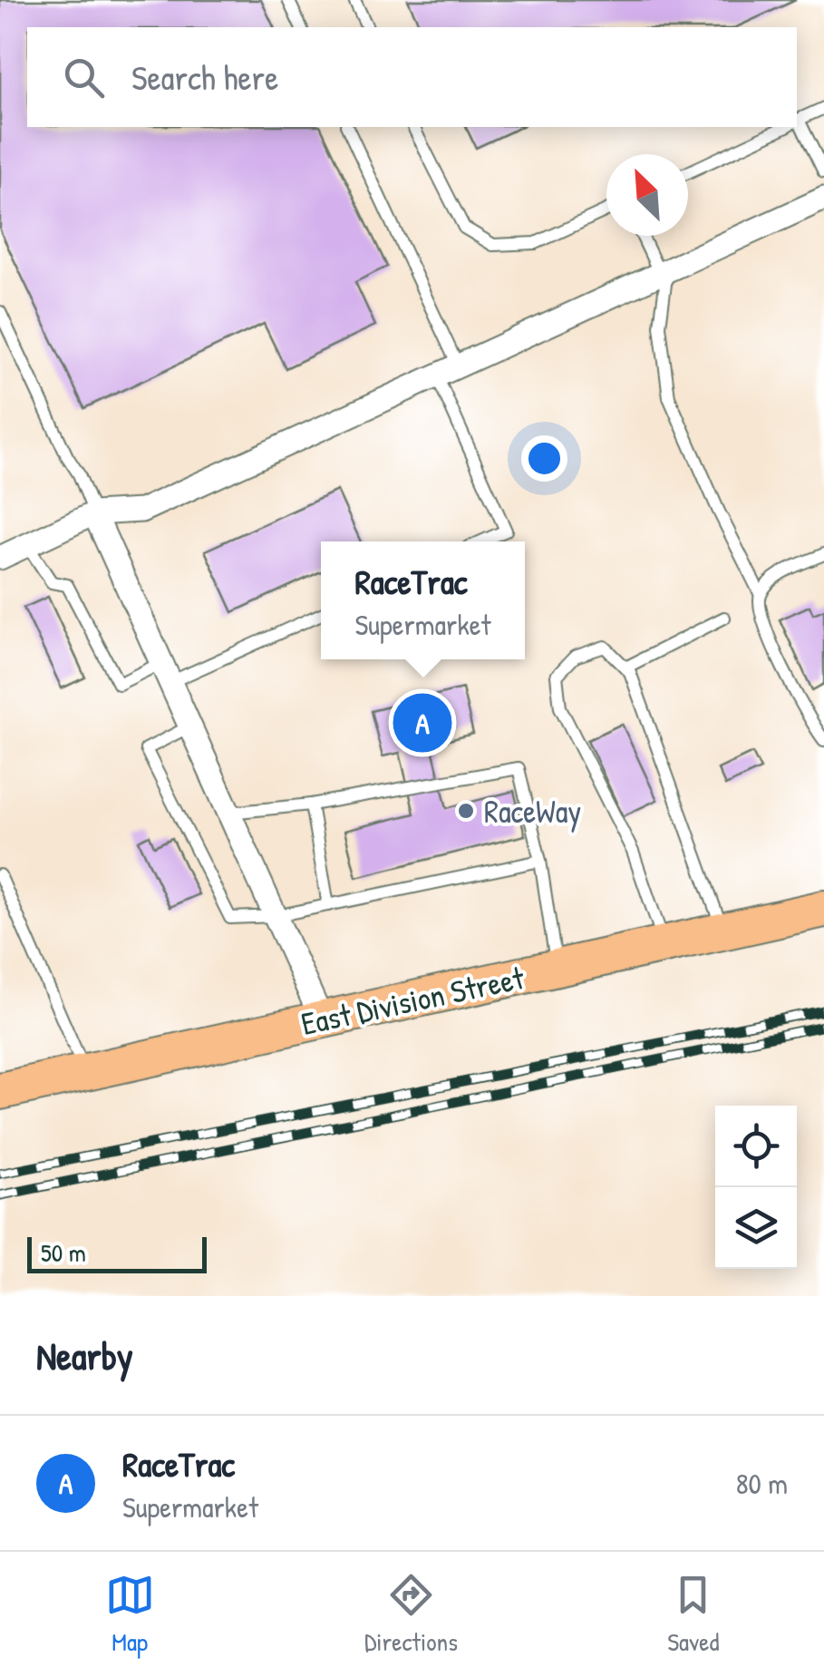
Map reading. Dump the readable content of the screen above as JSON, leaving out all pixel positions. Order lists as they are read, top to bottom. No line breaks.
{"streets":{"main road":["East Division Street"]},"places":["RaceWay"],"scale_bar":"50 m","north":"top left","page":{"search":"Search here","popup":["RaceTrac","Supermarket"],"pins":"A","scale":"50 m","heading":"Nearby","list":[{"mark":"A","name":"RaceTrac","note":"Supermarket","value":"80 m"}],"nav":["Map","Directions","Saved"]}}
